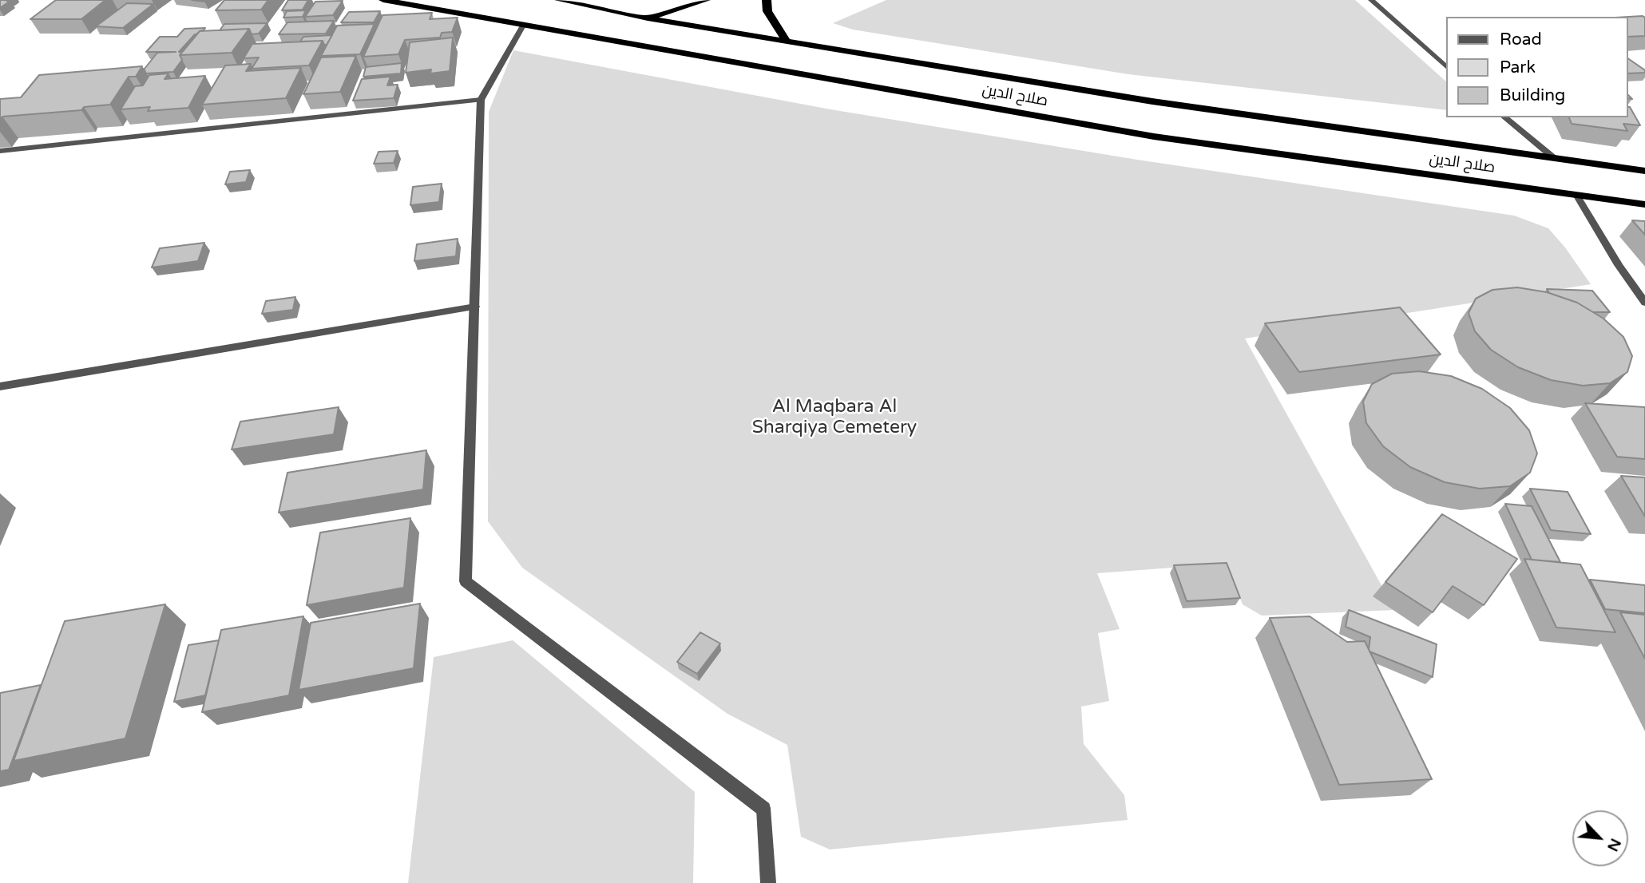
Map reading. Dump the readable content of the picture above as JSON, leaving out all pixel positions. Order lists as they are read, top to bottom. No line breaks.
{"streets":{"highway":["صلاح الدين"]},"parks":["Al Maqbara Al Sharqiya Cemetery"],"legend":["Road","Park","Building"],"north":"bottom right"}
